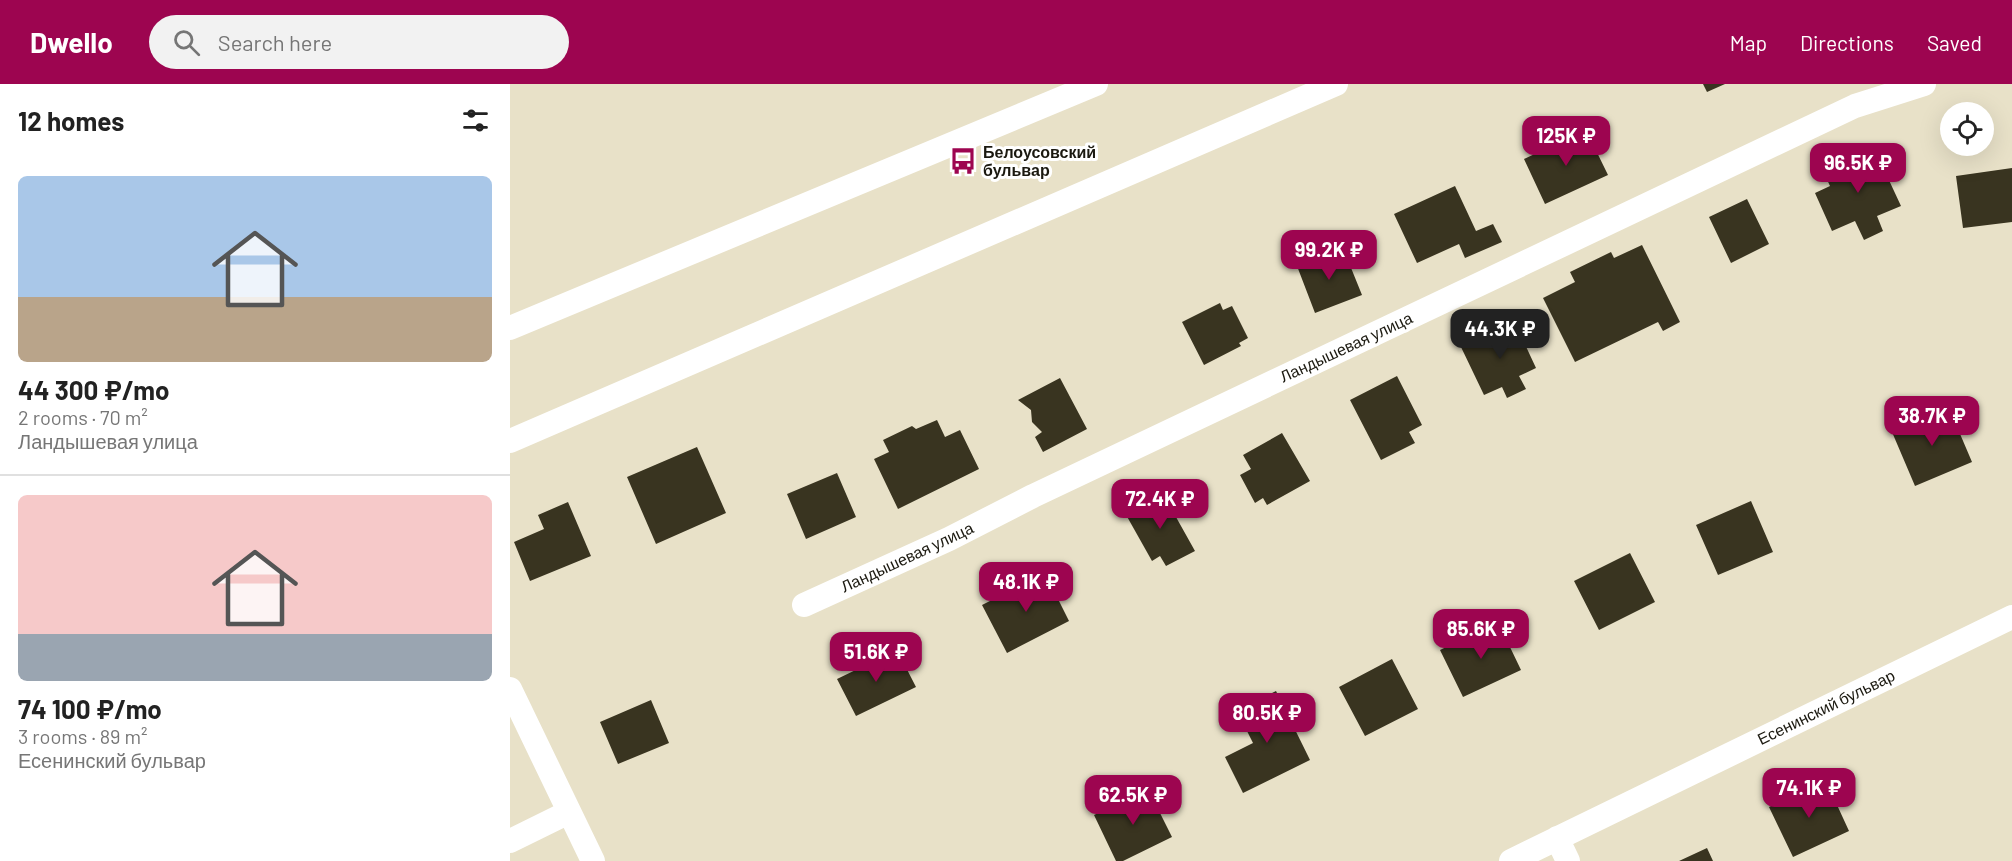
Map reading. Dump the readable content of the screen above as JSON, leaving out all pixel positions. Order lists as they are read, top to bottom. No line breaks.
{"streets":{"street":["Ландышевая улица","Есенинский бульвар"]},"places":{"bus stop":["Белоусовский бульвар"]},"page":{"header":"Dwello","search":"Search here","nav":["Map","Directions","Saved"],"heading":"12 homes","price":["125K ₽","96.5K ₽","99.2K ₽","44.3K ₽","38.7K ₽","72.4K ₽","48.1K ₽","85.6K ₽","51.6K ₽","80.5K ₽","74.1K ₽","62.5K ₽"],"list":[{"name":"44 300 ₽/mo","note":"2 rooms · 70 m² · Ландышевая улица"},{"name":"74 100 ₽/mo","note":"3 rooms · 89 m² · Есенинский бульвар"}]}}
